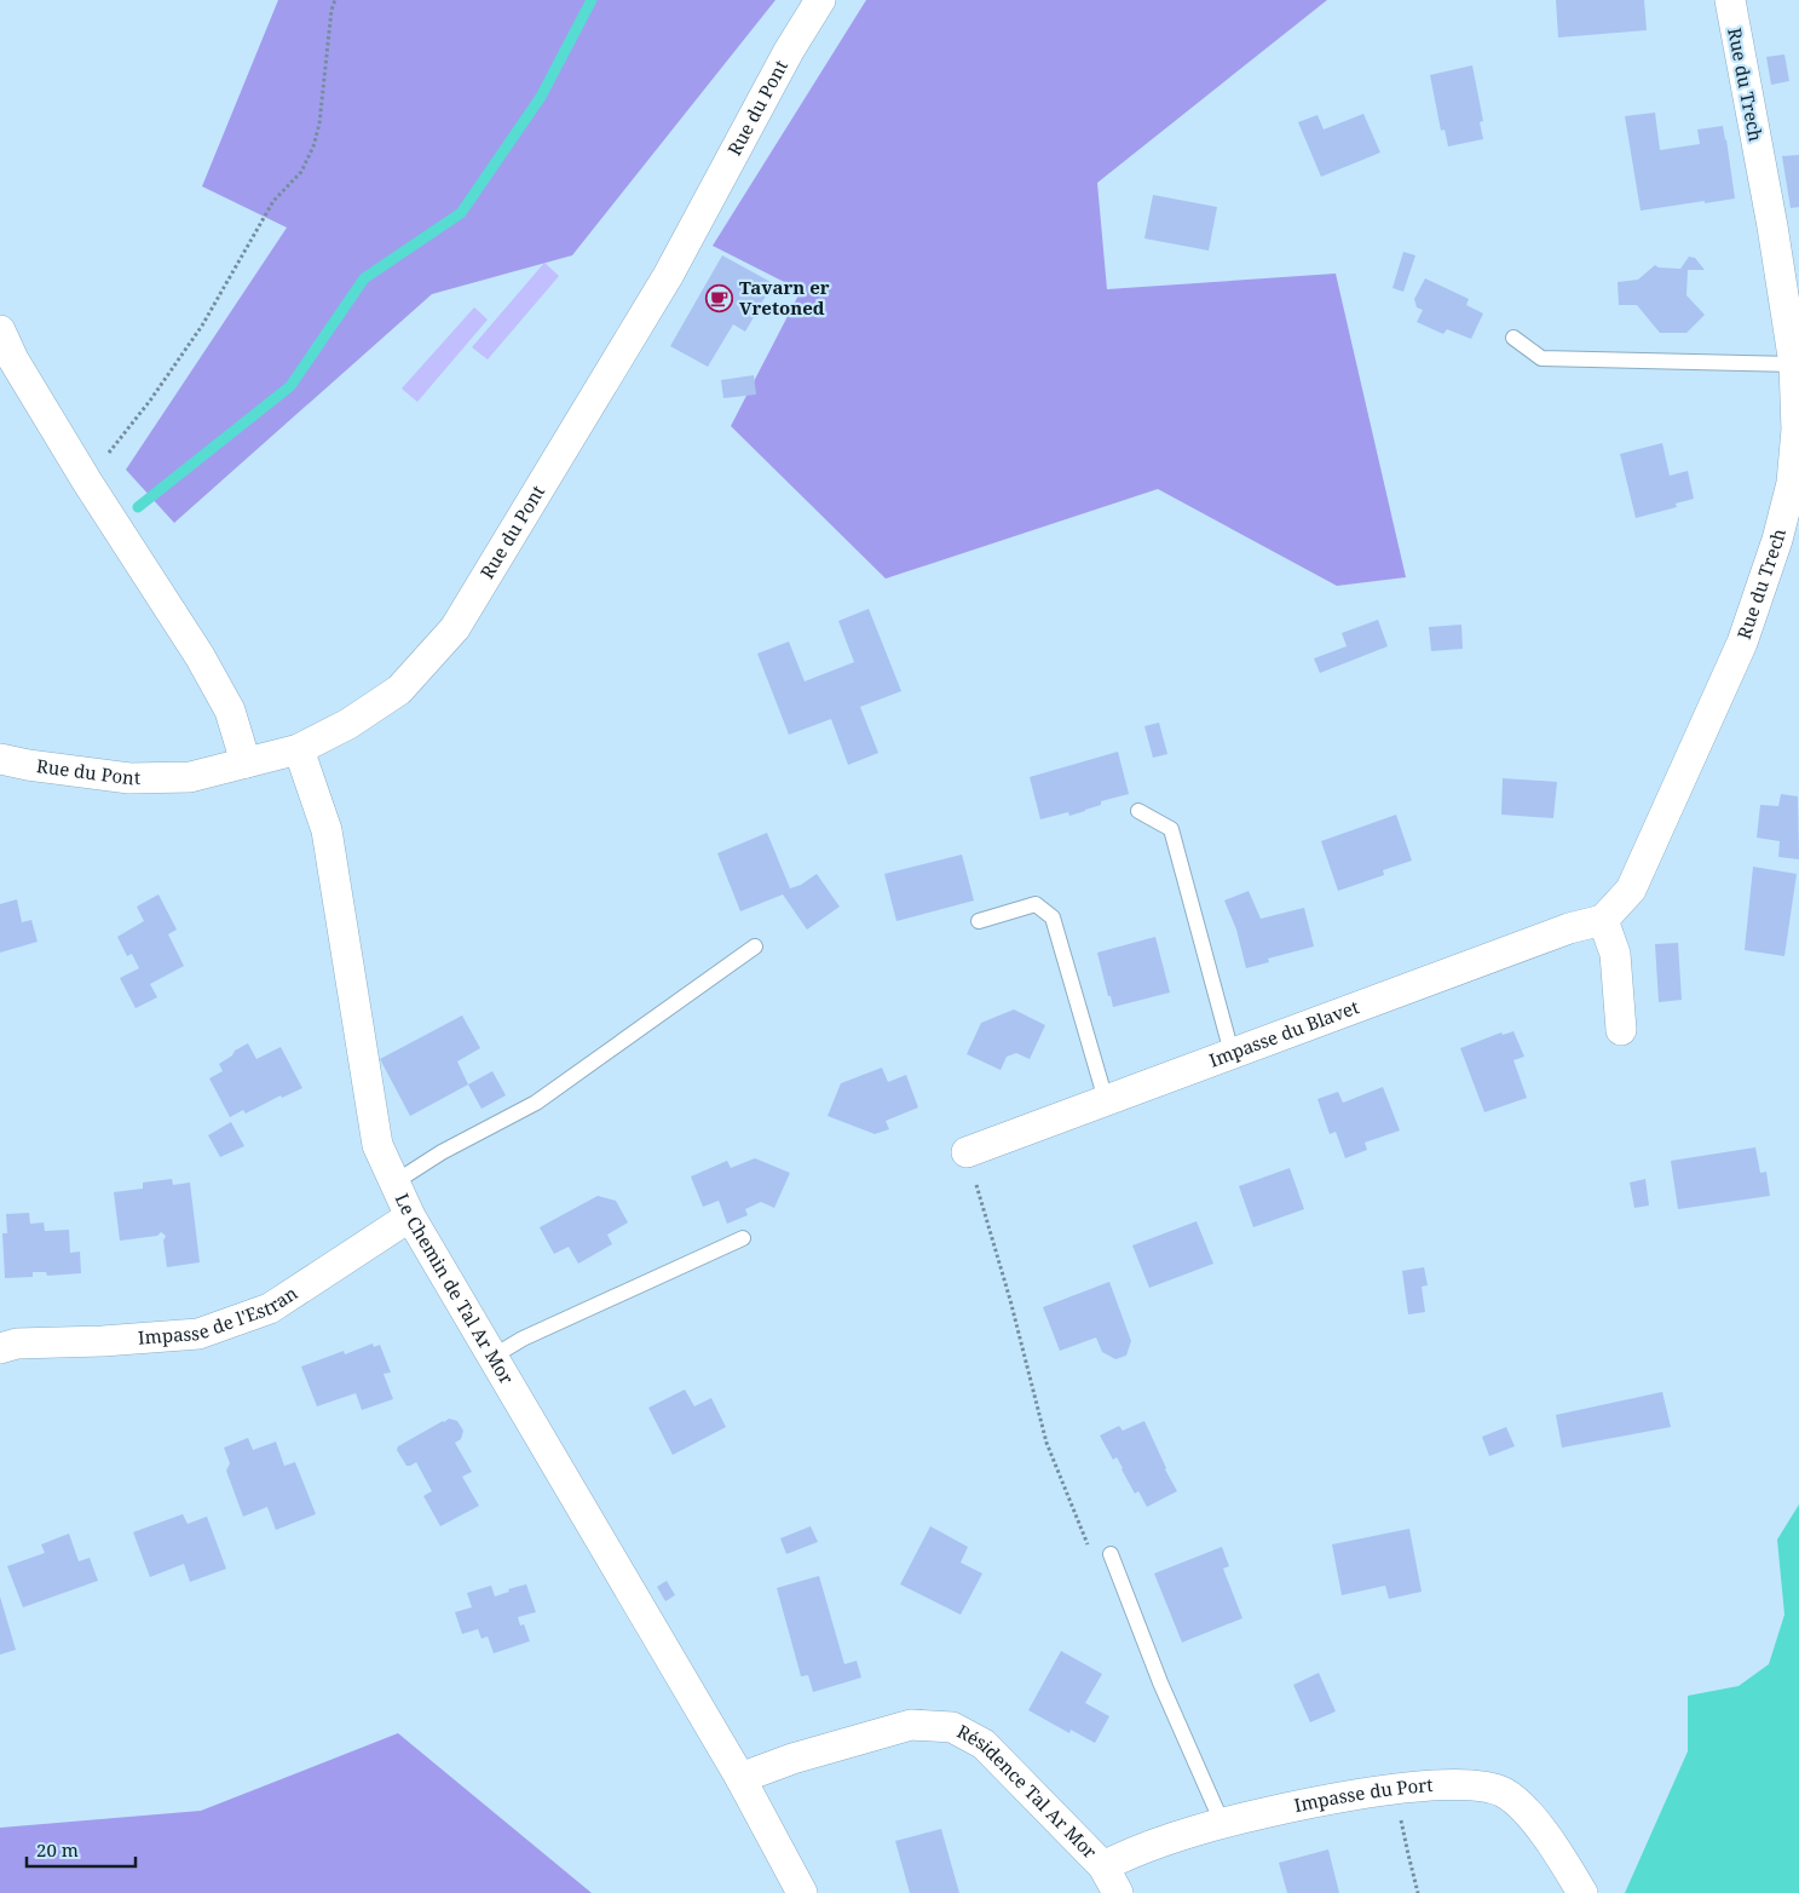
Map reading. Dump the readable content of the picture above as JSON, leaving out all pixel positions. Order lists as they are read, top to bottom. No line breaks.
{"streets":{"street":["Rue du Trech","Rue du Pont","Impasse du Blavet","Le Chemin de Tal Ar Mor","Impasse de l'Estran","Résidence Tal Ar Mor","Impasse du Port"]},"crossings":[["Rue du Trech","Impasse du Blavet"],["Rue du Pont","Le Chemin de Tal Ar Mor"],["Le Chemin de Tal Ar Mor","Impasse de l'Estran"],["Le Chemin de Tal Ar Mor","Résidence Tal Ar Mor"],["Résidence Tal Ar Mor","Impasse du Port"]],"places":{"cafe":["Tavarn er Vretoned"]},"scale_bar":"20 m"}
